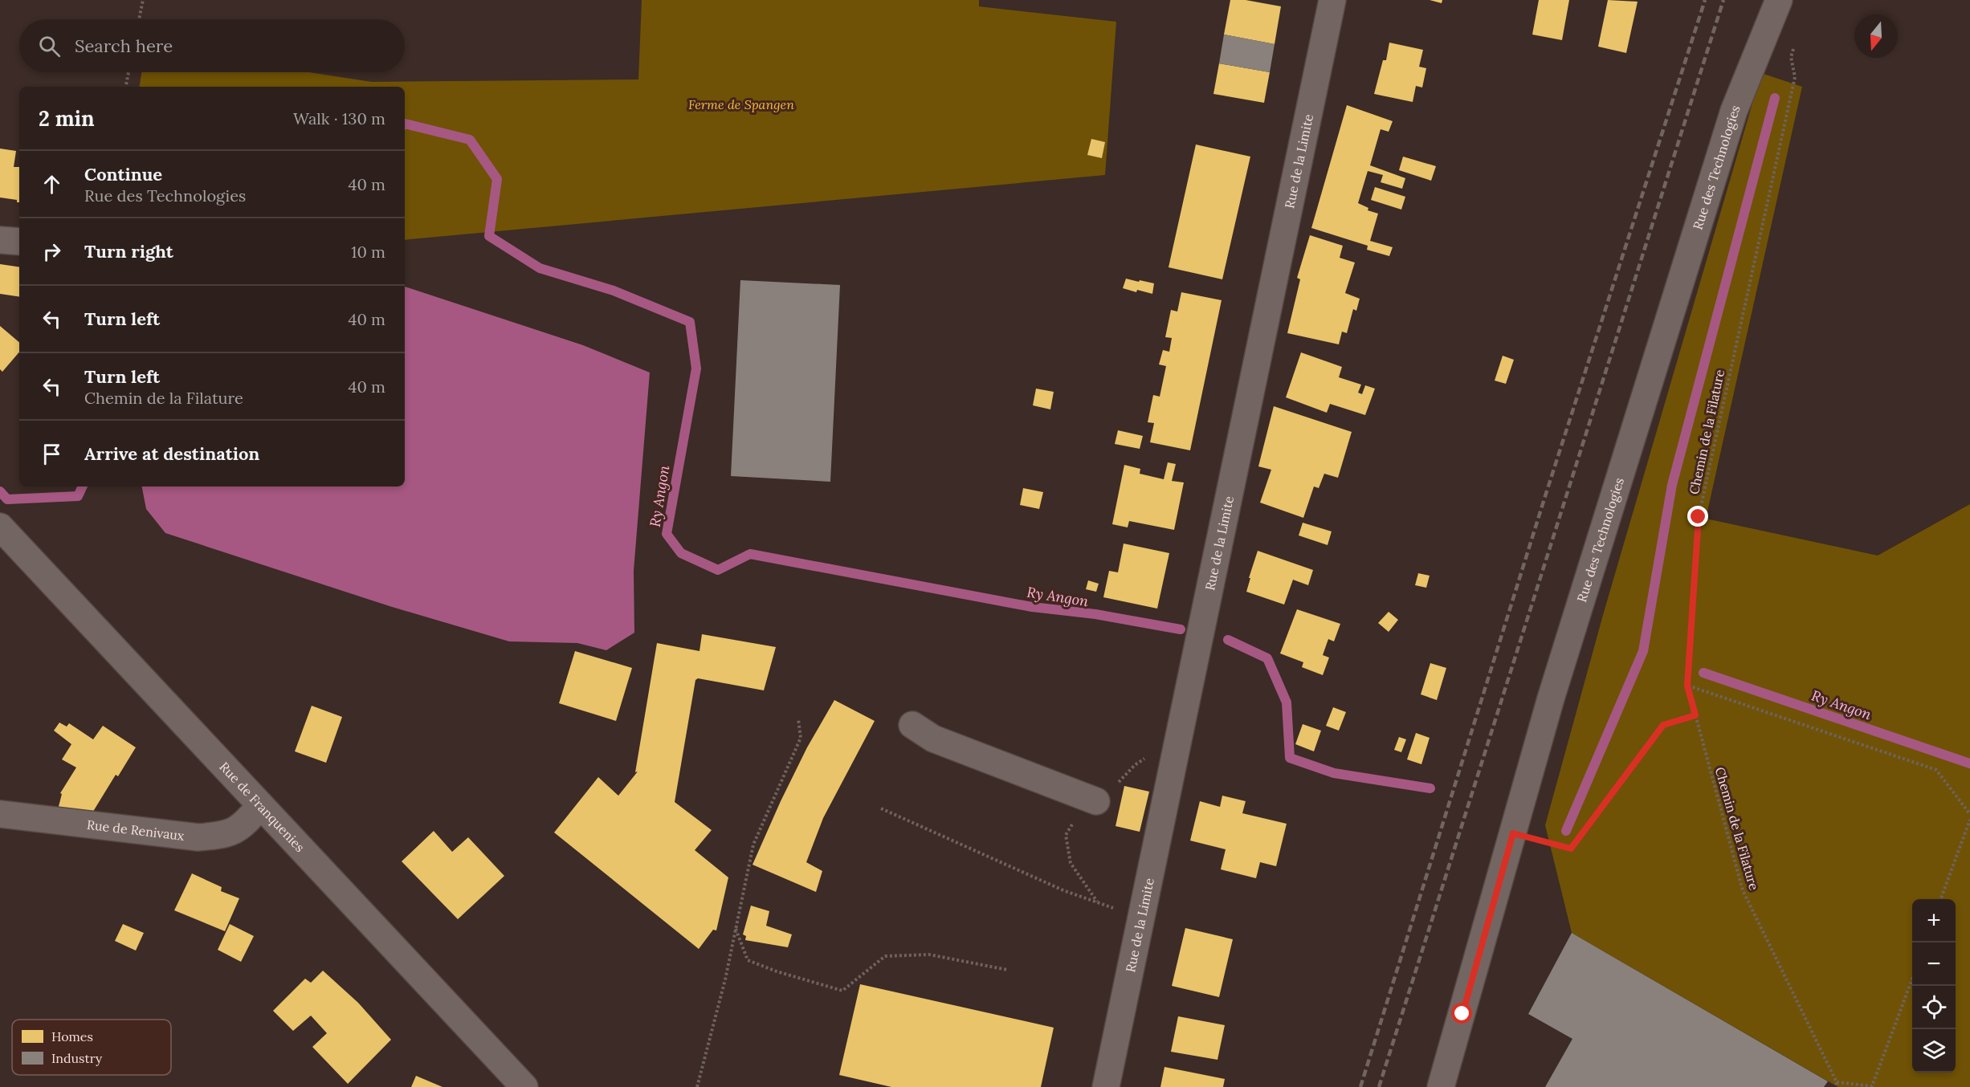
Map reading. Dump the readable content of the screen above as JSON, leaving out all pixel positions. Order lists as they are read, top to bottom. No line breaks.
{"streets":{"street":["Rue de la Limite","Rue des Technologies","Rue de Franquenies","Rue de Renivaux"],"path":["Chemin de la Filature"]},"crossings":[["Rue de Franquenies","Rue de Renivaux"]],"water":["Ry Angon"],"parks":["Ferme de Spangen"],"legend":["Homes","Industry"],"north":"bottom","page":{"search":"Search here","heading":["2 min","Walk · 130 m"],"list":[["Continue","Rue des Technologies","40 m"],["Turn right","10 m"],["Turn left","40 m"],["Turn left","Chemin de la Filature","40 m"],"Arrive at destination"],"map_buttons":["+","−"]}}
